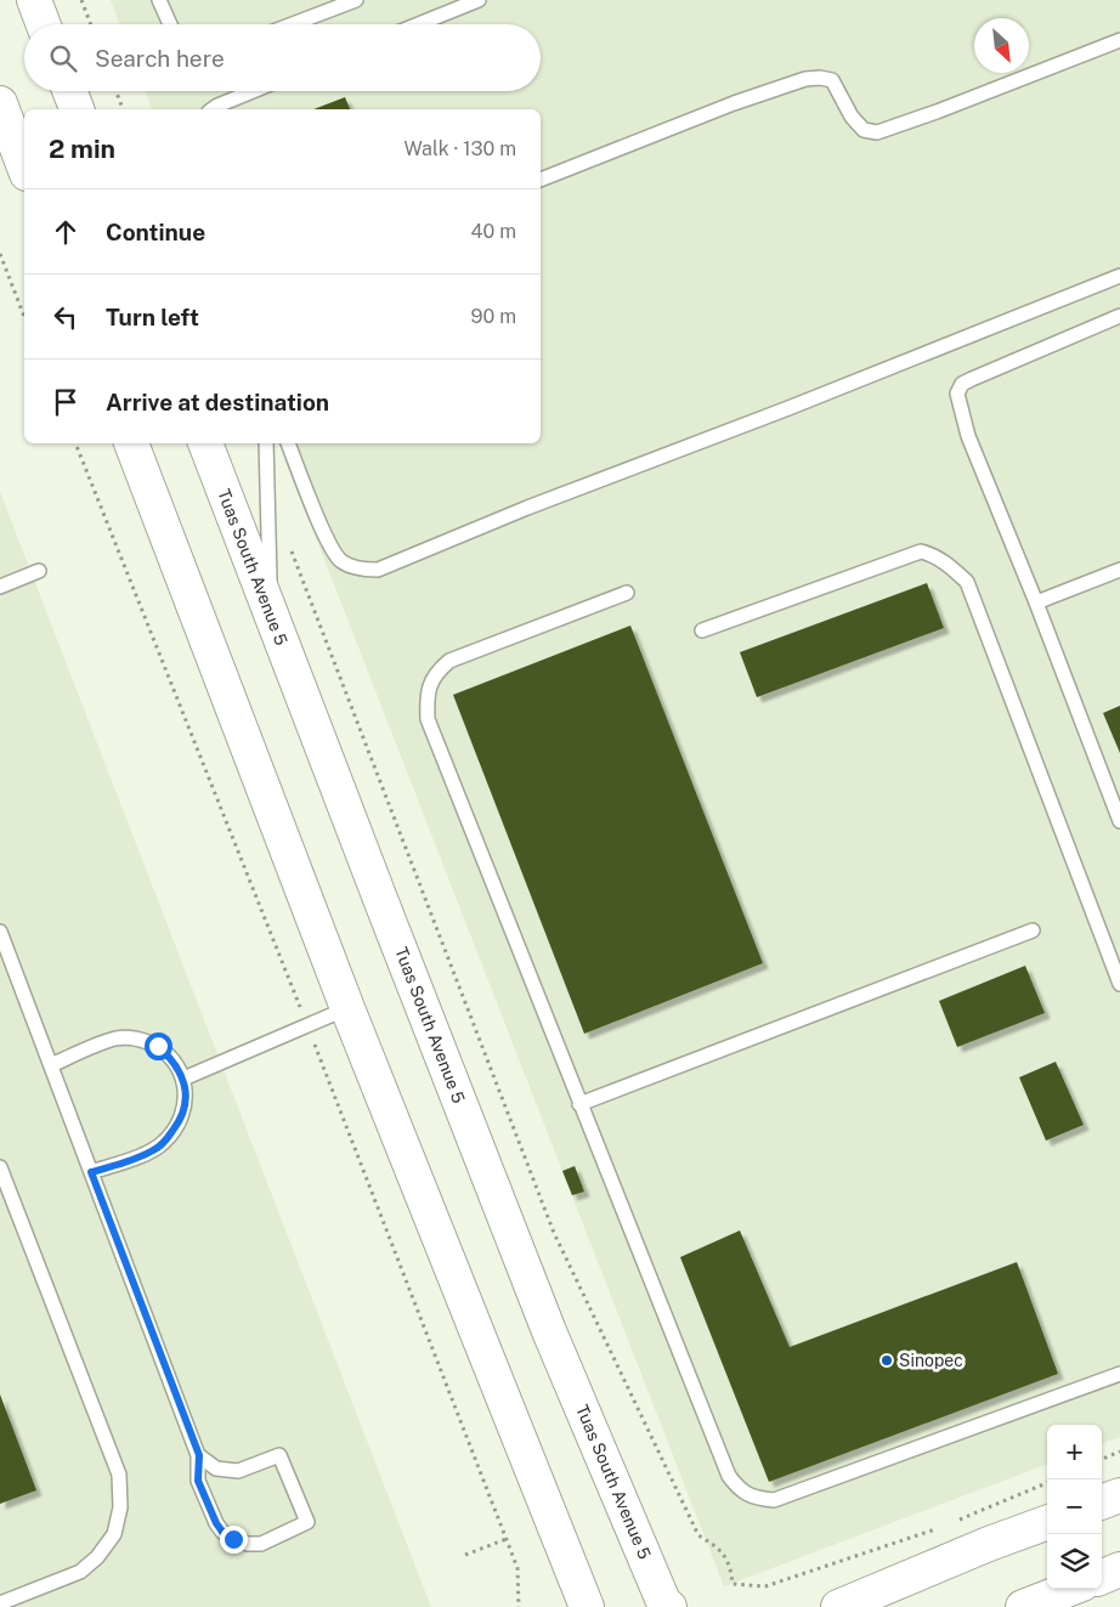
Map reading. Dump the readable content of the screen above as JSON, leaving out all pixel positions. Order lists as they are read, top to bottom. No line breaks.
{"streets":{"street":["Tuas South Avenue 5"]},"places":["Sinopec"],"north":"bottom right","page":{"search":"Search here","heading":["2 min","Walk · 130 m"],"list":[["Continue","40 m"],["Turn left","90 m"],"Arrive at destination"],"map_buttons":["+","−"]}}
